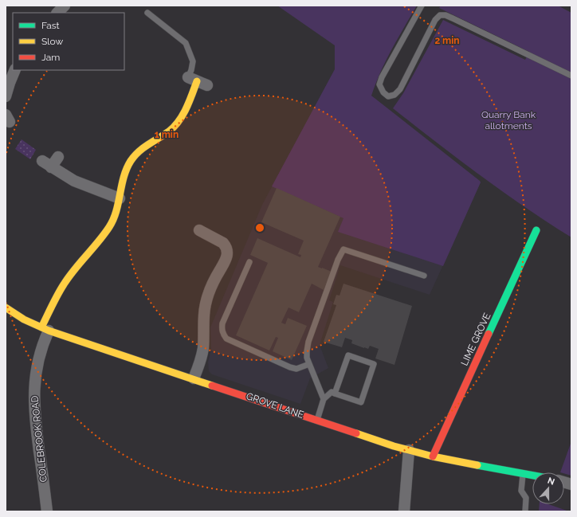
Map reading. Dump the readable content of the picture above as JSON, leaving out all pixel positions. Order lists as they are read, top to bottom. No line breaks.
{"streets":{"street":["LIME GROVE","GROVE LANE","COLEBROOK ROAD"]},"crossings":[["LIME GROVE","GROVE LANE"],["GROVE LANE","COLEBROOK ROAD"]],"parks":["Quarry Bank allotments"],"legend":["Fast","Slow","Jam"],"north":"top","rings":["2 min","1 min"]}
